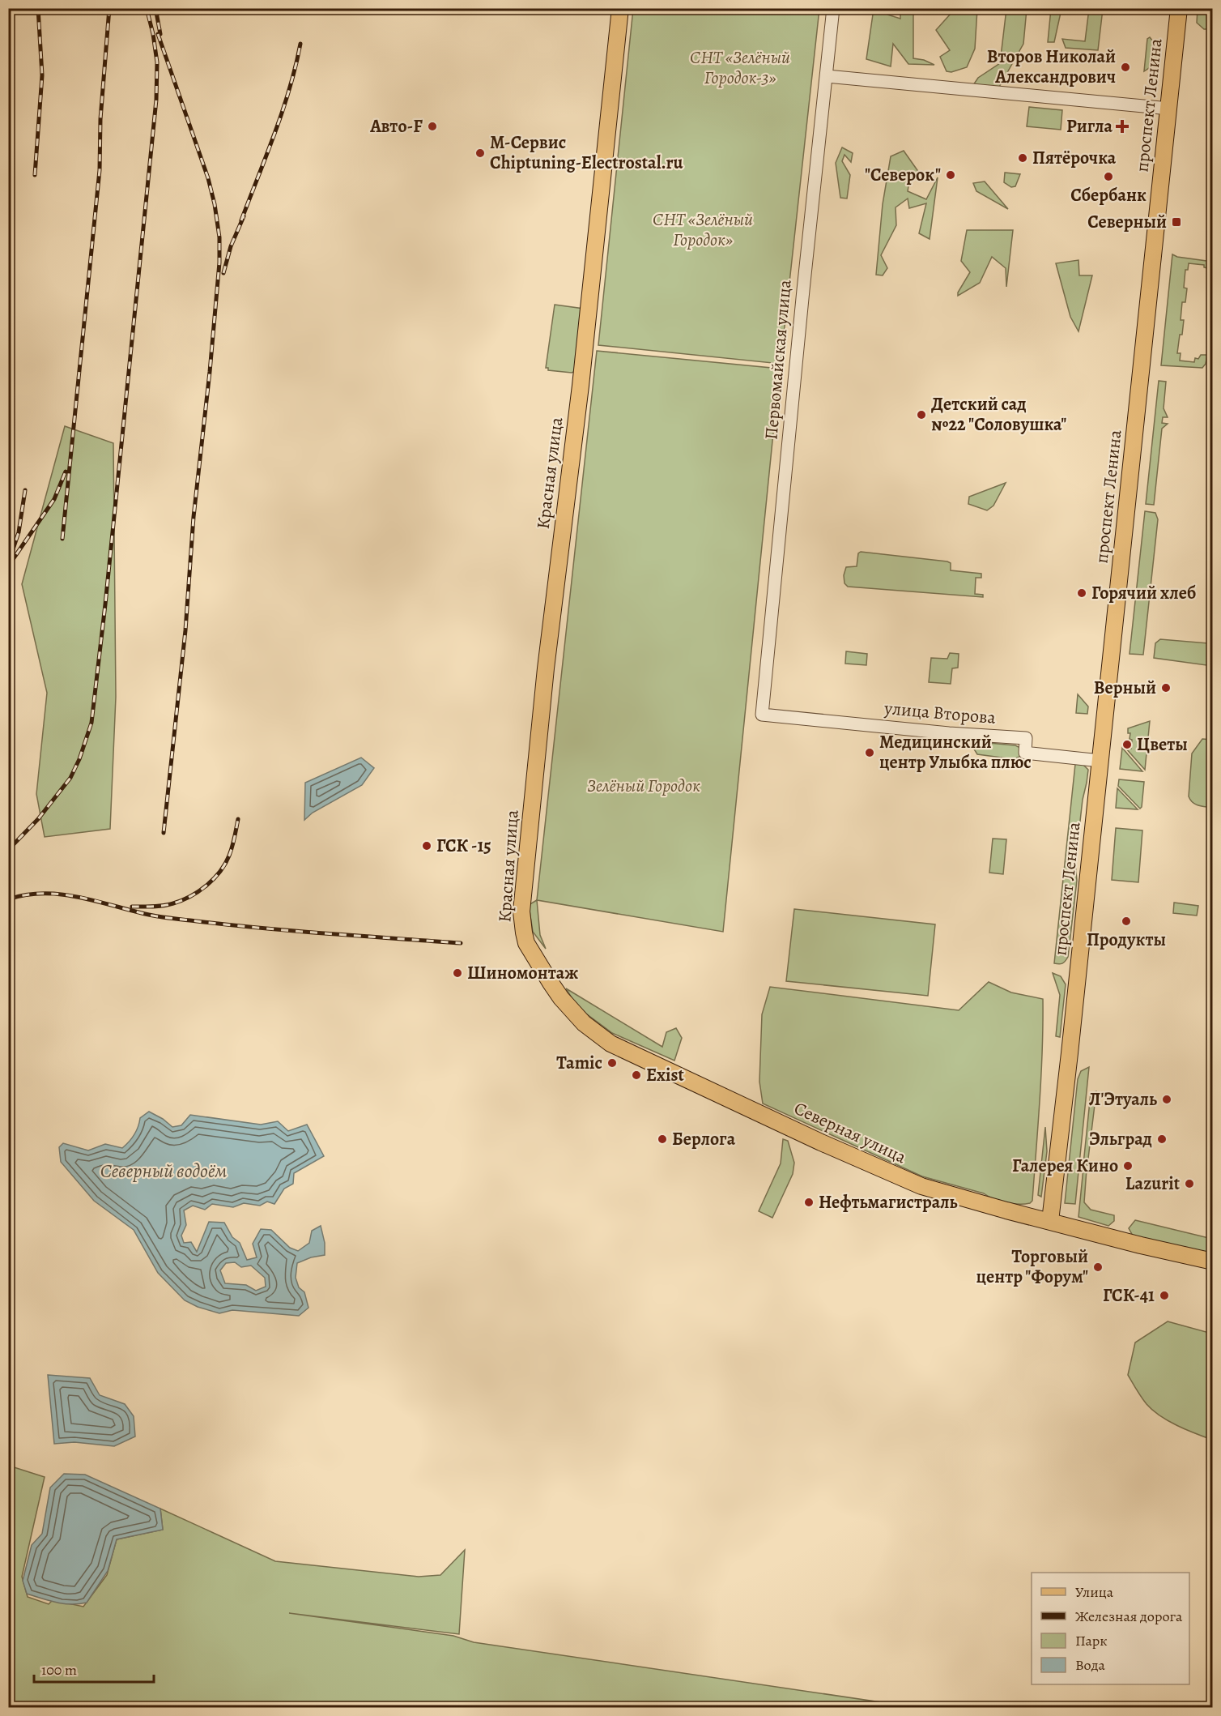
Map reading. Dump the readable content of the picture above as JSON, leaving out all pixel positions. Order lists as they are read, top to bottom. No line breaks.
{"streets":{"main road":["проспект Ленина","Красная улица","Северная улица"],"street":["Первомайская улица","улица Второва"]},"crossings":[["проспект Ленина","улица Второва"],["проспект Ленина","Северная улица"],["Первомайская улица","улица Второва"],["Красная улица","Северная улица"]],"water":["Северный водоём"],"parks":["СНТ «Зелёный Городок-3»","СНТ «Зелёный Городок»","Зелёный Городок"],"places":{"other":["Второв Николай Александрович","Авто-F","M-Сервис Chiptuning-Electrostal.ru","Пятёрочка","\"Северок\"","Сбербанк","Детский сад №22 \"Соловушка\"","Горячий хлеб","Верный","Цветы","Медицинский центр Улыбка плюс","ГСК -15","Продукты","Шиномонтаж","Tamic","Exist","Л'Этуаль","Берлога","Эльград","Галерея Кино","Lazurit","Нефтьмагистраль","Торговый центр \"Форум\"","ГСК-41"],"health":["Ригла"],"transit":["Северный"]},"legend":["Улица","Железная дорога","Парк","Вода"],"scale_bar":"100 m"}
